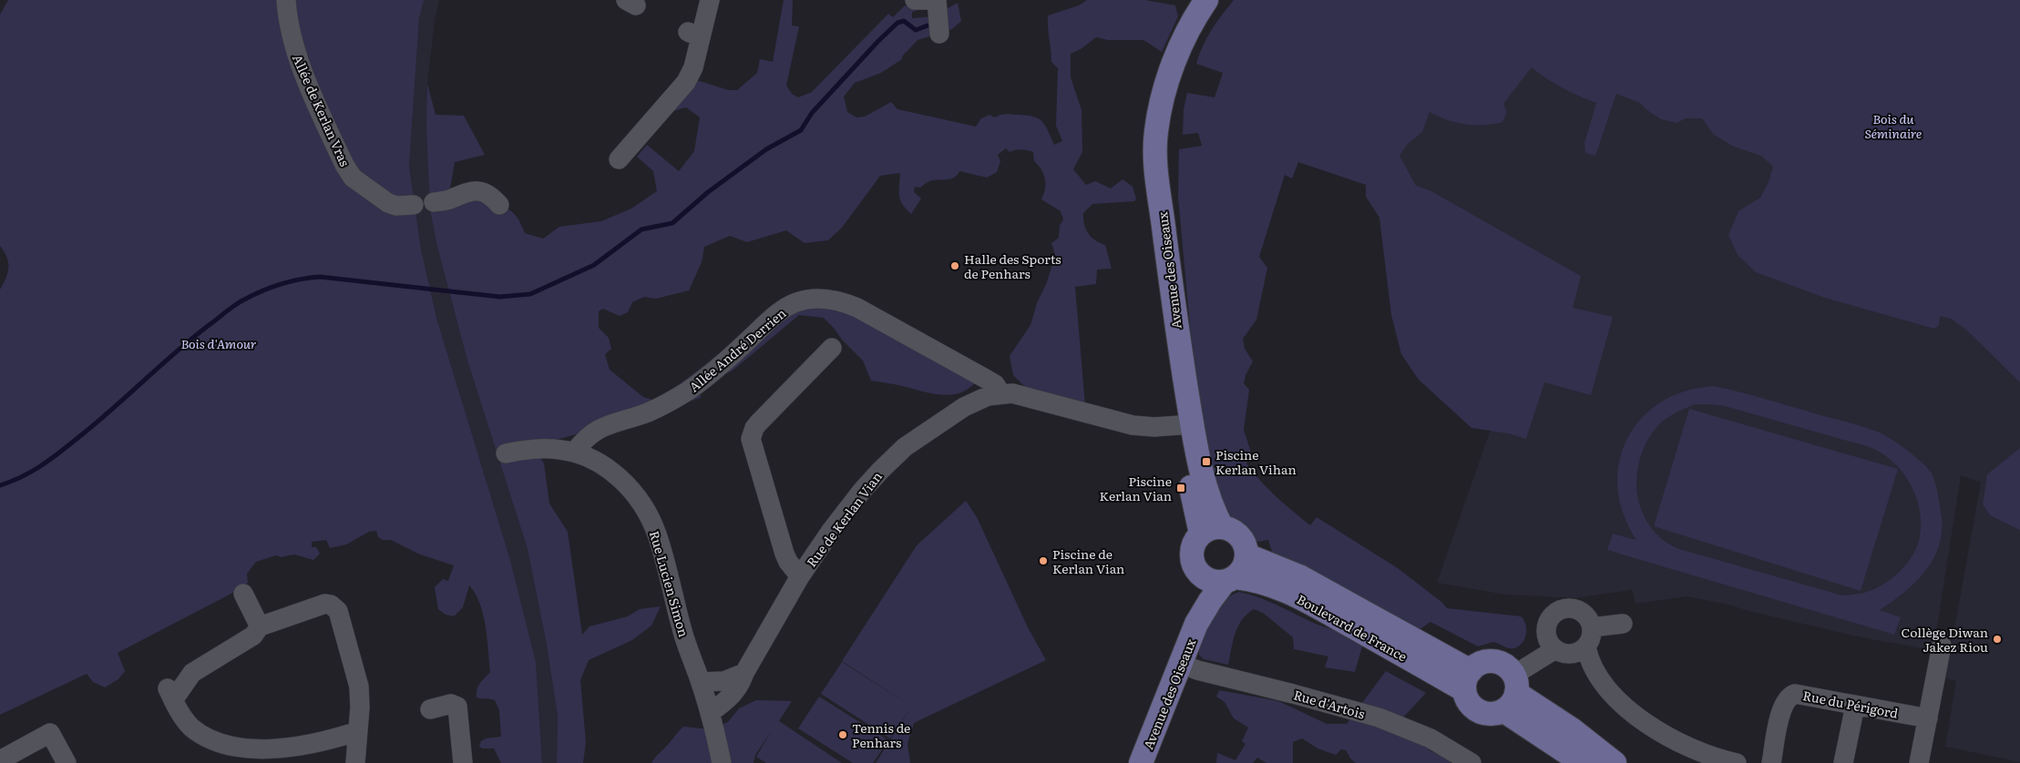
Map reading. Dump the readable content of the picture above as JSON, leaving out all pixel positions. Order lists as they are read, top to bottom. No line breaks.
{"streets":{"main road":["Avenue des Oiseaux","Boulevard de France"],"street":["Allée de Kerlan Vras","Allée André Derrien","Rue de Kerlan Vian","Rue Lucien Simon","Rue d'Artois","Rue du Périgord"]},"crossings":[["Avenue des Oiseaux","Rue de Kerlan Vian"],["Avenue des Oiseaux","Boulevard de France"],["Avenue des Oiseaux","Rue d'Artois"],["Allée André Derrien","Rue de Kerlan Vian"],["Allée André Derrien","Rue Lucien Simon"],["Rue de Kerlan Vian","Rue Lucien Simon"]],"parks":["Bois du Séminaire","Bois d'Amour"],"places":{"other":["Halle des Sports de Penhars","Piscine de Kerlan Vian","Collège Diwan Jakez Riou","Tennis de Penhars"],"transit":["Piscine Kerlan Vihan","Piscine Kerlan Vian"]}}
